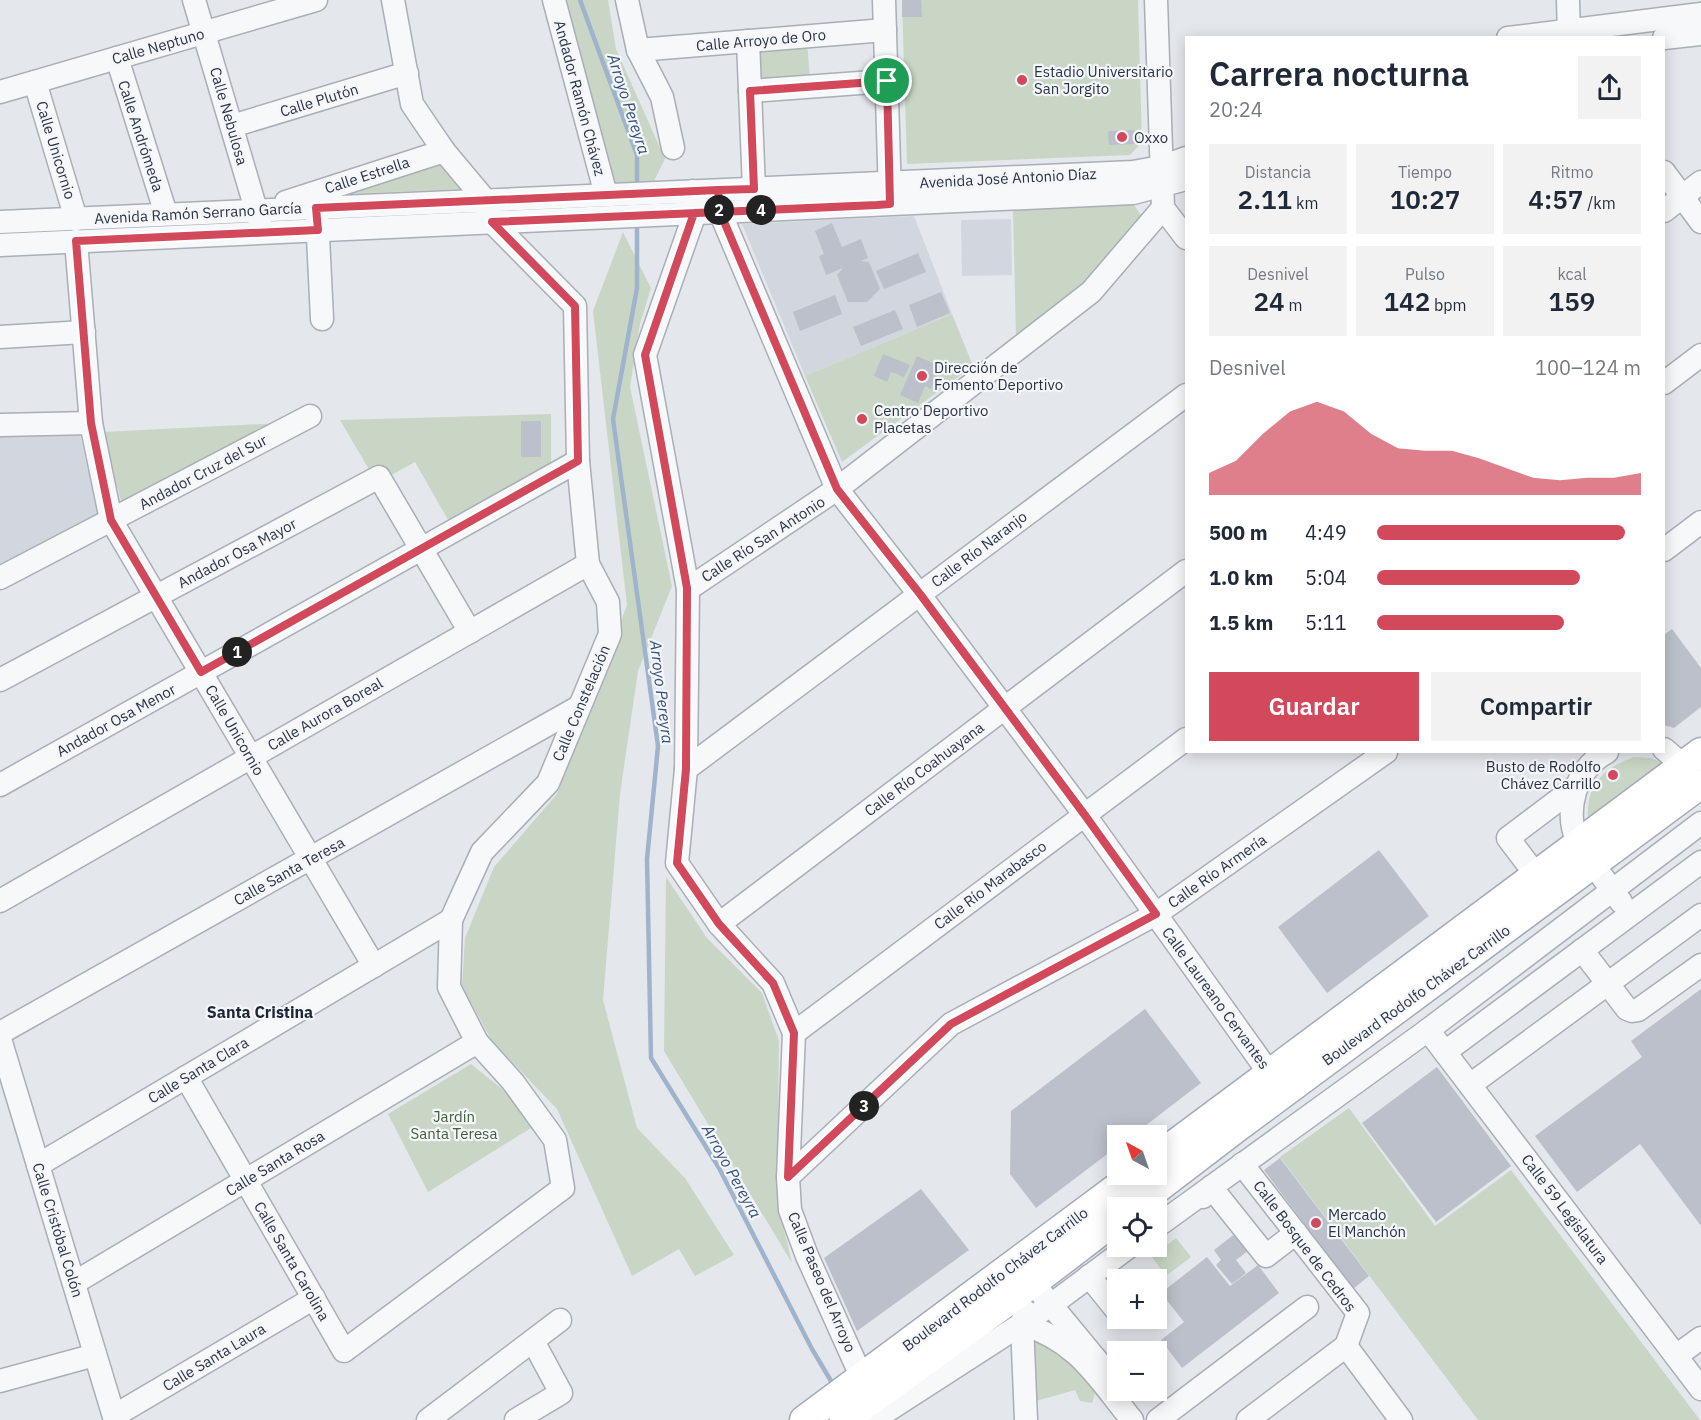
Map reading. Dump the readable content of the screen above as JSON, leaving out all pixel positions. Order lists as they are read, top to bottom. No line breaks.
{"streets":{"main road":["Boulevard Rodolfo Chávez Carrillo"],"street":["Calle Arroyo de Oro","Calle Neptuno","Andador Ramón Chávez","Calle Plutón","Calle Nebulosa","Calle Andrómeda","Calle Unicornio","Calle Estrella","Avenida José Antonio Díaz","Avenida Ramón Serrano García","Andador Cruz del Sur","Calle Río San Antonio","Calle Río Naranjo","Andador Osa Mayor","Calle Constelación","Calle Aurora Boreal","Andador Osa Menor","Calle Río Coahuayana","Calle Santa Teresa","Calle Río Armería","Calle Río Marabasco","Calle Laureano Cervantes","Calle Santa Clara","Calle Santa Rosa","Calle 59 Legislatura","Calle Cristóbal Colón","Calle Bosque de Cedros","Calle Santa Carolina","Calle Paseo del Arroyo","Calle Santa Laura"]},"crossings":[["Calle Neptuno","Calle Nebulosa"],["Calle Neptuno","Calle Andrómeda"],["Calle Neptuno","Calle Unicornio"],["Andador Ramón Chávez","Avenida José Antonio Díaz"],["Andador Ramón Chávez","Avenida Ramón Serrano García"],["Calle Plutón","Calle Nebulosa"],["Calle Plutón","Calle Constelación"],["Calle Nebulosa","Calle Estrella"],["Calle Nebulosa","Avenida Ramón Serrano García"],["Calle Andrómeda","Avenida Ramón Serrano García"],["Calle Unicornio","Avenida Ramón Serrano García"],["Calle Unicornio","Andador Cruz del Sur"],["Calle Unicornio","Andador Osa Mayor"],["Calle Unicornio","Calle Aurora Boreal"],["Calle Unicornio","Andador Osa Menor"],["Calle Unicornio","Calle Santa Teresa"],["Calle Unicornio","Calle Santa Clara"],["Calle Estrella","Avenida Ramón Serrano García"],["Calle Estrella","Calle Constelación"],["Avenida José Antonio Díaz","Avenida Ramón Serrano García"],["Avenida José Antonio Díaz","Calle Río San Antonio"],["Avenida José Antonio Díaz","Calle Laureano Cervantes"],["Avenida José Antonio Díaz","Calle Paseo del Arroyo"],["Avenida Ramón Serrano García","Calle Constelación"],["Calle Río San Antonio","Calle Laureano Cervantes"],["Calle Río San Antonio","Calle Paseo del Arroyo"],["Calle Río Naranjo","Calle Laureano Cervantes"],["Calle Río Naranjo","Calle Paseo del Arroyo"],["Andador Osa Mayor","Andador Osa Menor"],["Calle Constelación","Calle Aurora Boreal"],["Calle Constelación","Andador Osa Menor"],["Calle Constelación","Calle Santa Teresa"],["Calle Constelación","Calle Santa Clara"],["Calle Constelación","Calle Santa Rosa"],["Calle Constelación","Calle Santa Carolina"],["Calle Río Coahuayana","Calle Laureano Cervantes"],["Calle Río Coahuayana","Calle Paseo del Arroyo"],["Calle Río Armería","Calle Laureano Cervantes"],["Calle Río Armería","Calle Paseo del Arroyo"],["Calle Río Marabasco","Calle Laureano Cervantes"],["Calle Río Marabasco","Calle Paseo del Arroyo"],["Boulevard Rodolfo Chávez Carrillo","Calle Laureano Cervantes"],["Boulevard Rodolfo Chávez Carrillo","Calle Paseo del Arroyo"],["Calle Santa Clara","Calle Cristóbal Colón"],["Calle Santa Clara","Calle Santa Carolina"],["Calle Santa Rosa","Calle Cristóbal Colón"],["Calle Santa Rosa","Calle Santa Carolina"],["Calle Cristóbal Colón","Calle Santa Laura"],["Calle Santa Carolina","Calle Santa Laura"]],"districts":["Santa Cristina"],"water":["Arroyo Pereyra"],"parks":["Jardín Santa Teresa"],"places":["Estadio Universitario San Jorgito","Oxxo","Dirección de Fomento Deportivo","Centro Deportivo Placetas","Busto de Rodolfo Chávez Carrillo","Mercado El Manchón"],"north":"top left","page":{"heading":["Carrera nocturna","20:24"],"stats":[["Distancia","2.11 km"],["Tiempo","10:27"],["Ritmo","4:57 /km"],["Desnivel","24 m"],["Pulso","142 bpm"],["kcal","159"]],"pins":["2","4","1","3"],"chart":["Desnivel","100–124 m"],"list":[{"name":"500 m","note":"4:49"},{"name":"1.0 km","note":"5:04"},{"name":"1.5 km","note":"5:11"}],"buttons":["Guardar","Compartir"],"map_buttons":["+","−"]}}
